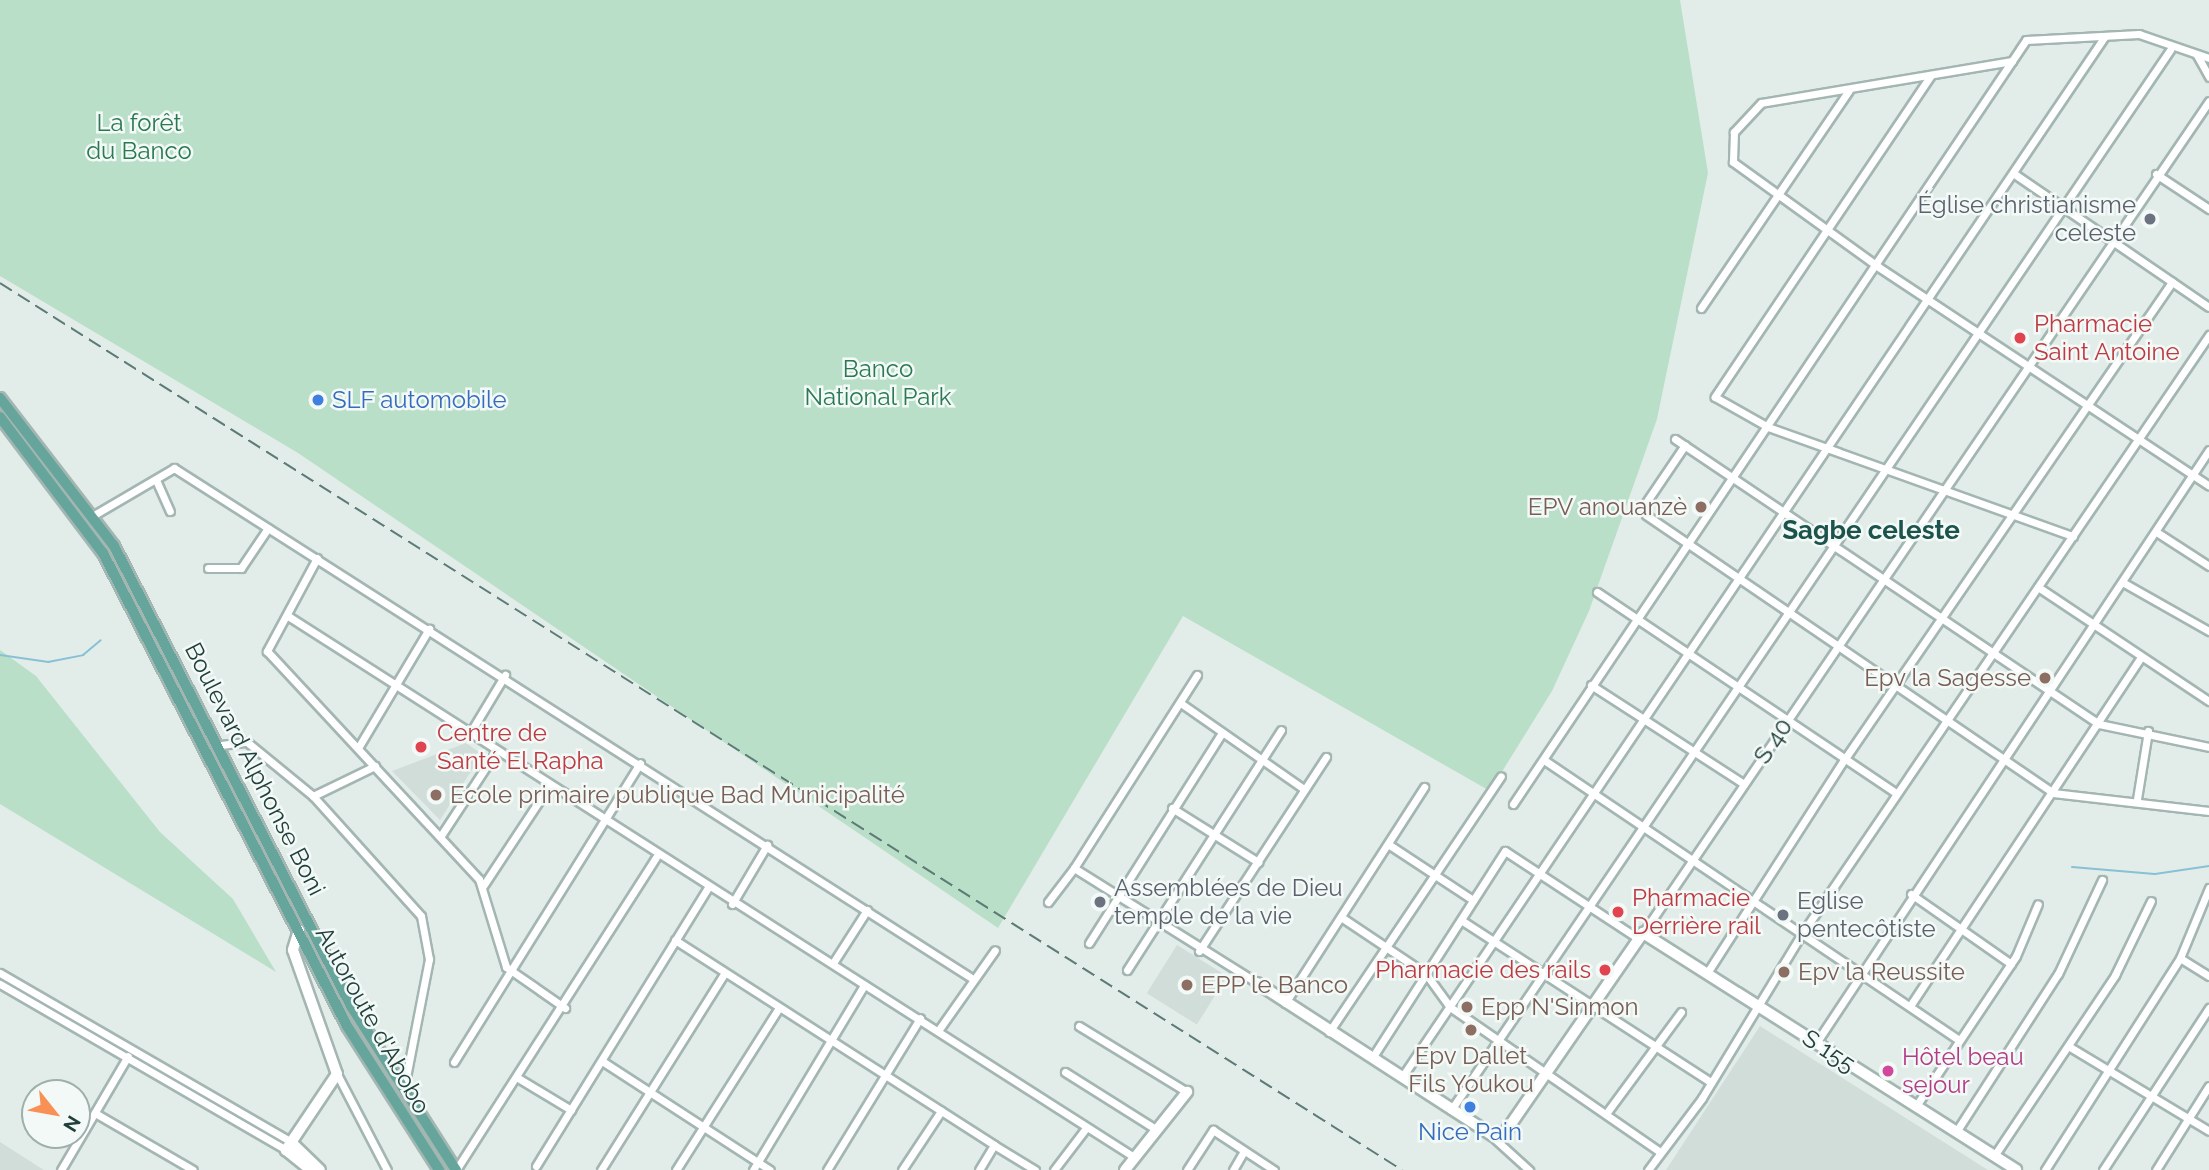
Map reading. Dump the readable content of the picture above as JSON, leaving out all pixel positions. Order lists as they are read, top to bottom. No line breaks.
{"streets":{"main road":["Boulevard Alphonse Boni","Autoroute d'Abobo"],"street":["S 40","S 155"]},"crossings":[["S 40","S 155"]],"districts":["Sagbe celeste"],"parks":["La forêt du Banco","Banco National Park"],"places":["Église christianisme celeste","Pharmacie Saint Antoine","SLF automobile","EPV anouanzè","Epv la Sagesse","Centre de Santé El Rapha","Ecole primaire publique Bad Municipalité","Assemblées de Dieu temple de la vie","Pharmacie Derrière rail","Eglise pentecôtiste","Pharmacie des rails","Epv la Reussite","EPP le Banco","Epp N'Sinmon","Epv Dallet Fils Youkou","Hôtel beau sejour","Nice Pain"],"north":"bottom right"}
